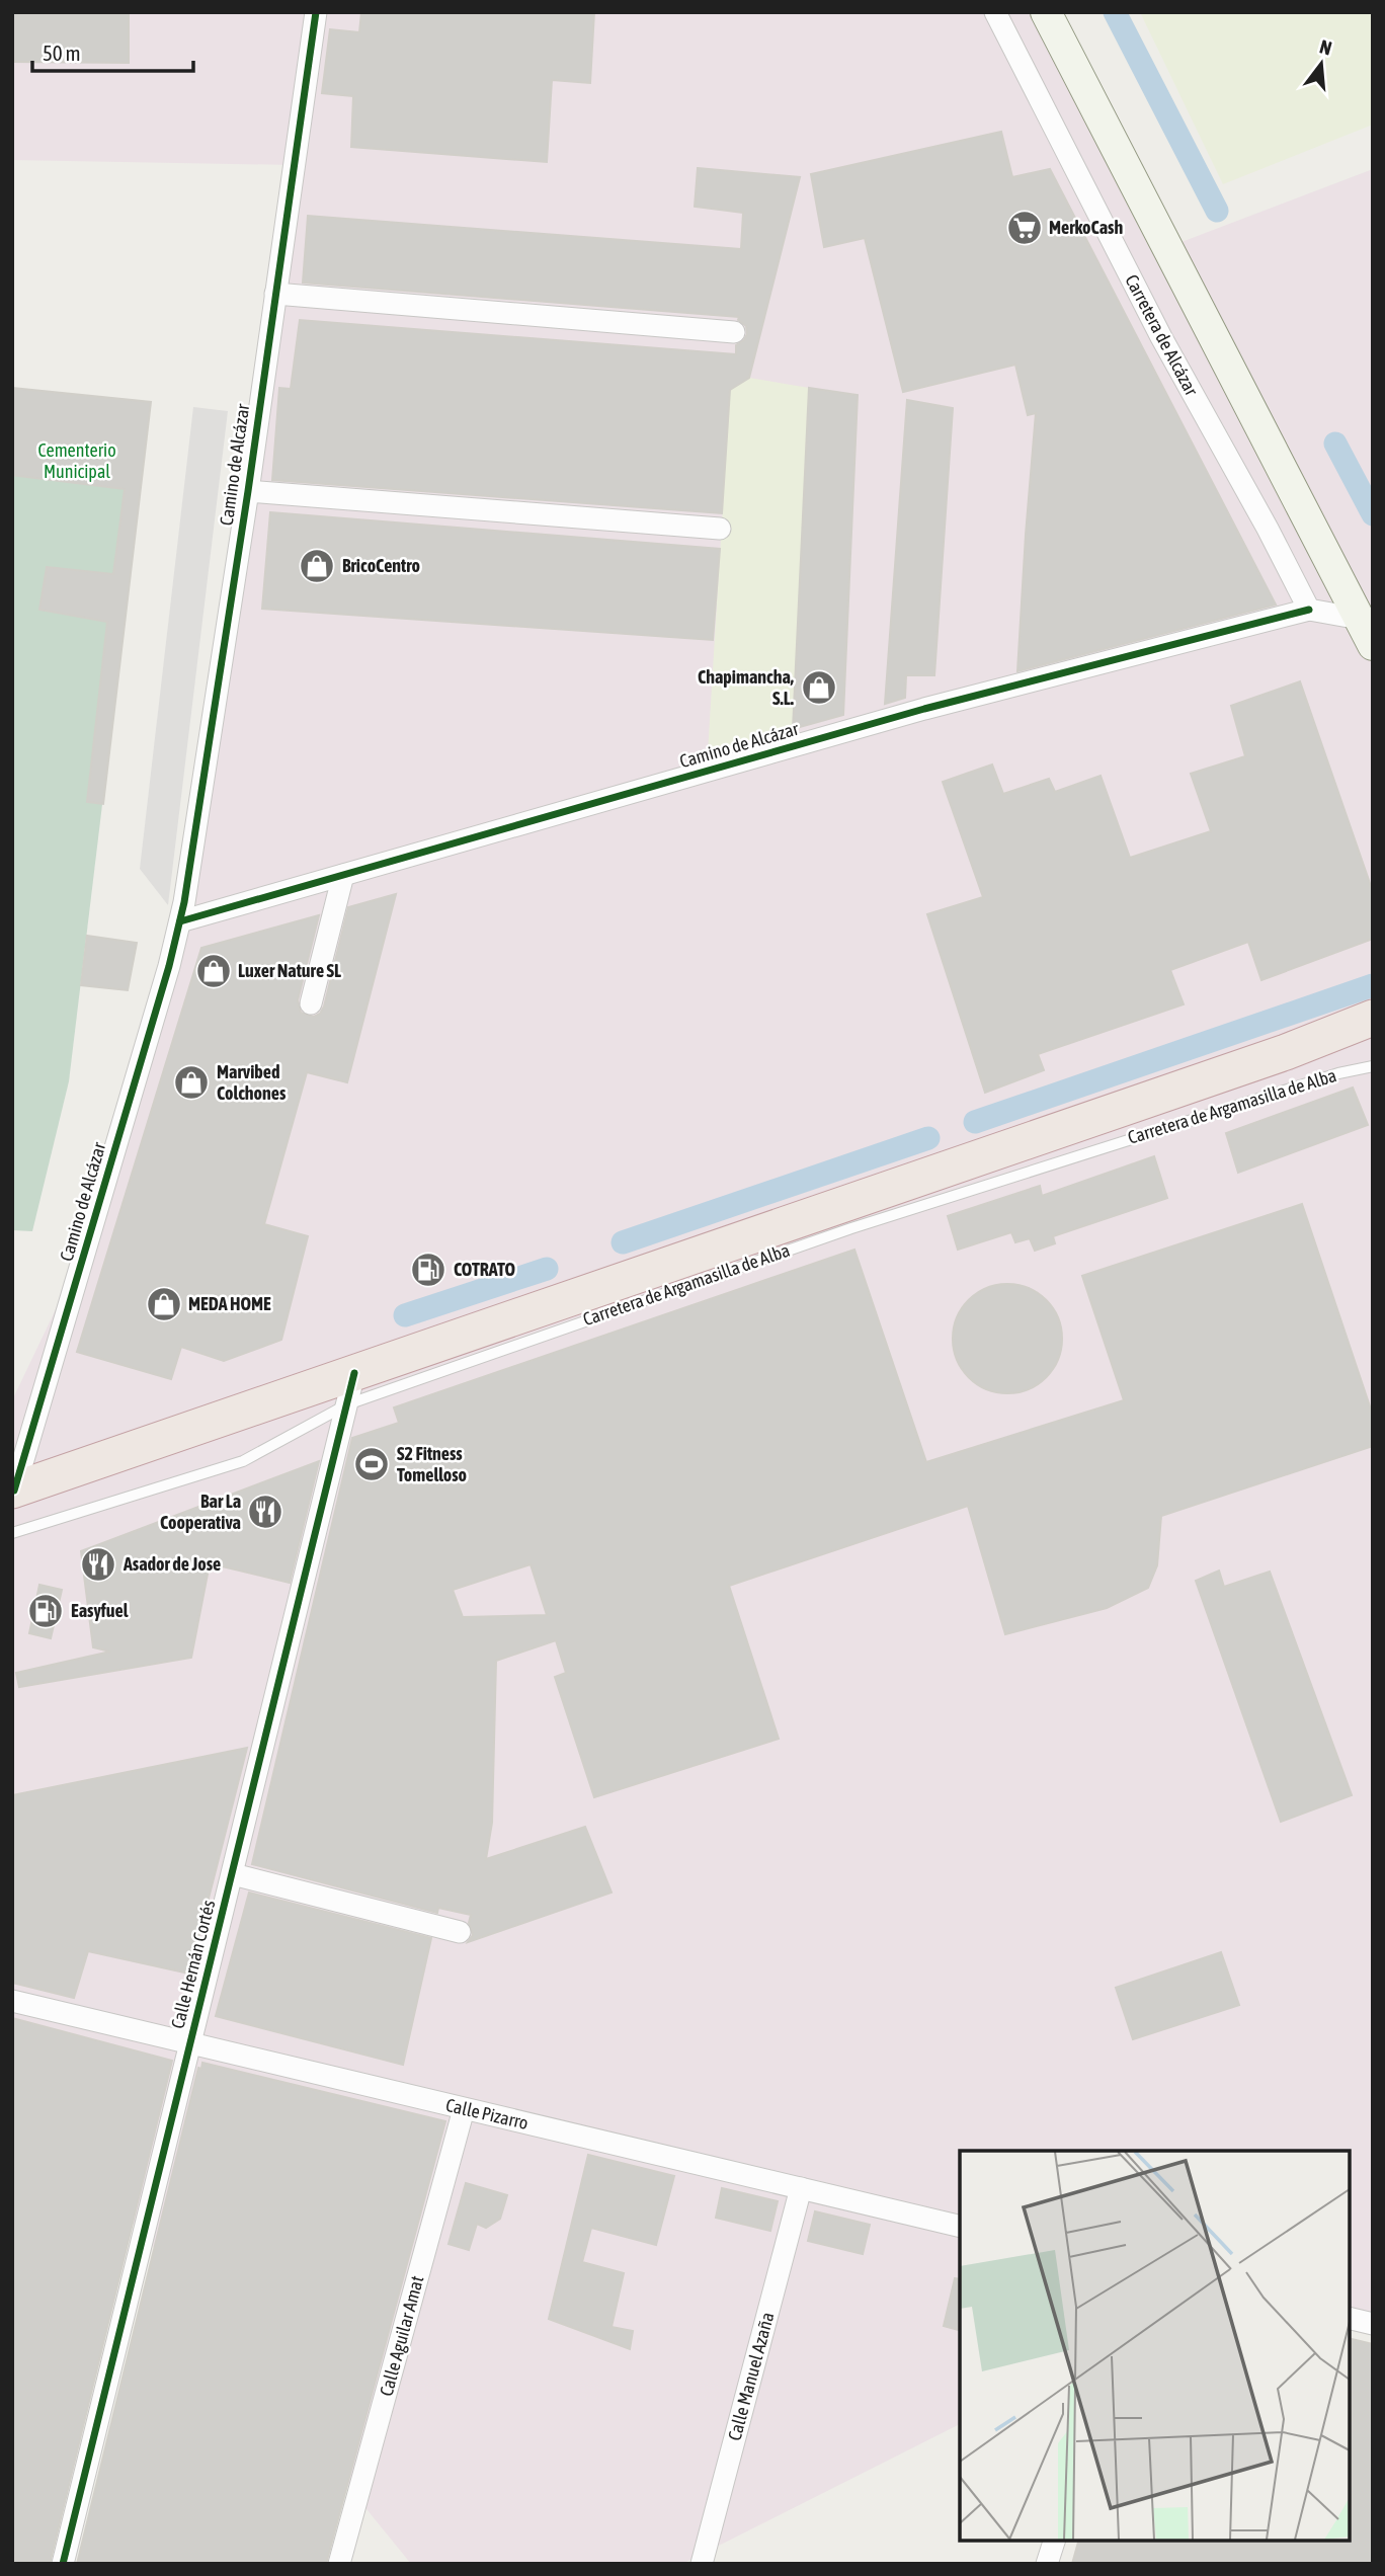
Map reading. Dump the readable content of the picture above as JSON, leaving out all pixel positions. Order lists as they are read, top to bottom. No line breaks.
{"streets":{"highway":["Carretera de Argamasilla de Alba"],"street":["Carretera de Alcázar","Camino de Alcázar","Calle Hernán Cortés","Calle Pizarro","Calle Aguilar Amat","Calle Manuel Azaña"]},"crossings":[["Carretera de Alcázar","Camino de Alcázar"],["Camino de Alcázar","Carretera de Argamasilla de Alba"],["Carretera de Argamasilla de Alba","Calle Hernán Cortés"],["Calle Hernán Cortés","Calle Pizarro"],["Calle Pizarro","Calle Aguilar Amat"],["Calle Pizarro","Calle Manuel Azaña"]],"parks":["Cementerio Municipal"],"places":{"supermarket":["MerkoCash"],"shop":["BricoCentro","Chapimancha, S.L.","Luxer Nature SL","Marvibed Colchones","MEDA HOME"],"fuel station":["COTRATO","Easyfuel"],"sports":["S2 Fitness Tomelloso"],"restaurant":["Bar La Cooperativa","Asador de Jose"]},"scale_bar":"50 m","north":"top"}
